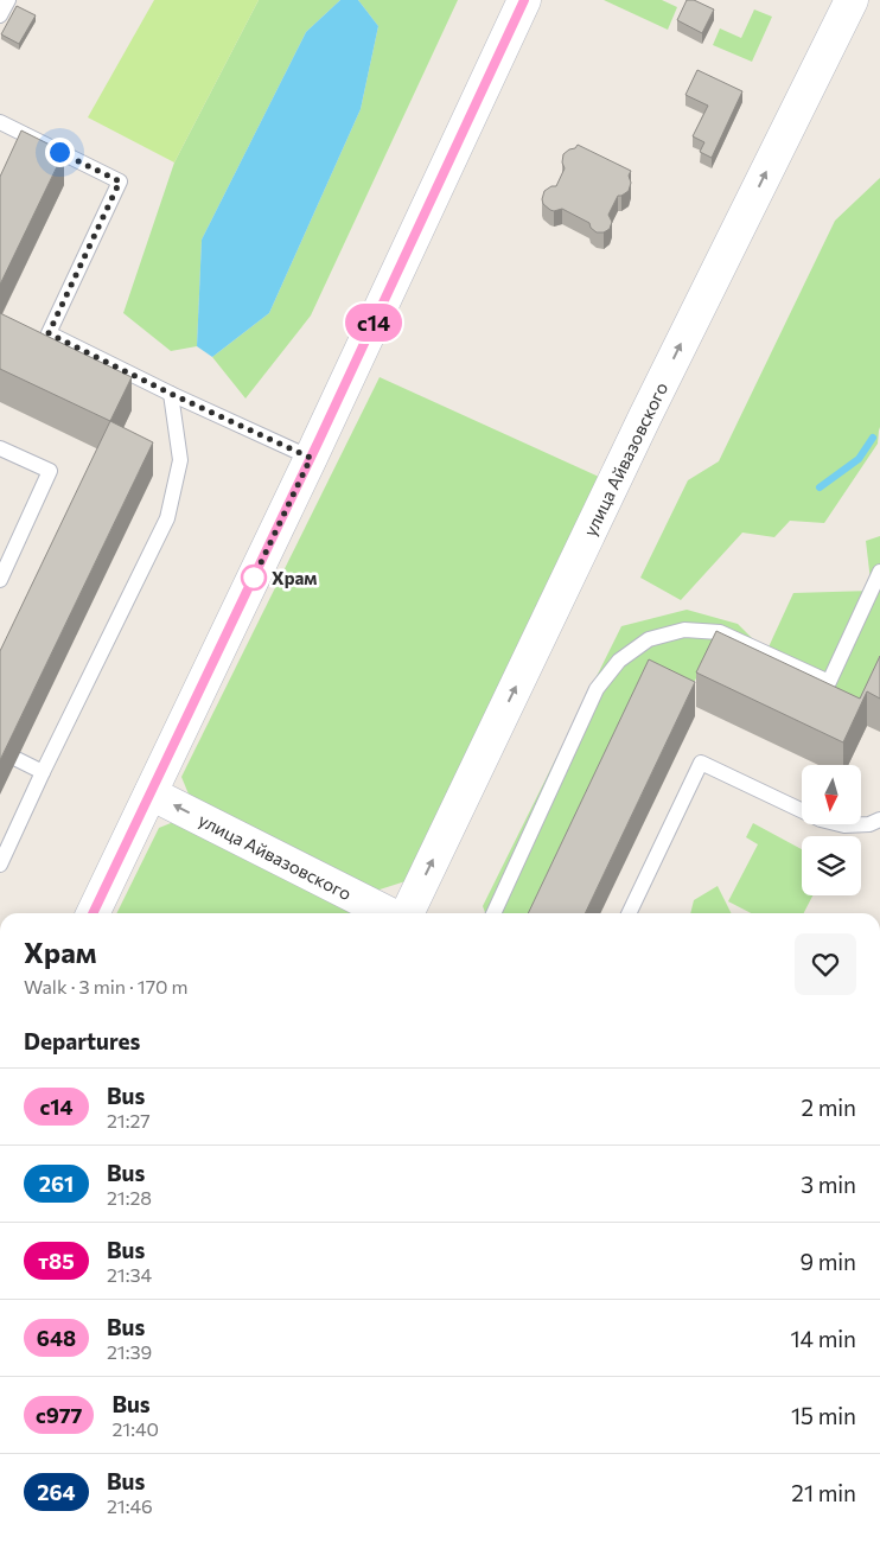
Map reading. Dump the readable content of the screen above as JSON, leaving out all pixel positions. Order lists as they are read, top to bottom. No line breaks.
{"streets":{"main road":["улица Айвазовского"]},"places":["Храм"],"lines":["bus line с14"],"north":"bottom","page":{"on_map":"с14","heading":[["Храм","Walk · 3 min · 170 m"],"Departures"],"list":[{"mark":"с14","name":"Bus","note":"21:27","value":"2 min"},{"mark":"261","name":"Bus","note":"21:28","value":"3 min"},{"mark":"т85","name":"Bus","note":"21:34","value":"9 min"},{"mark":"648","name":"Bus","note":"21:39","value":"14 min"},{"mark":"с977","name":"Bus","note":"21:40","value":"15 min"},{"mark":"264","name":"Bus","note":"21:46","value":"21 min"}]}}
